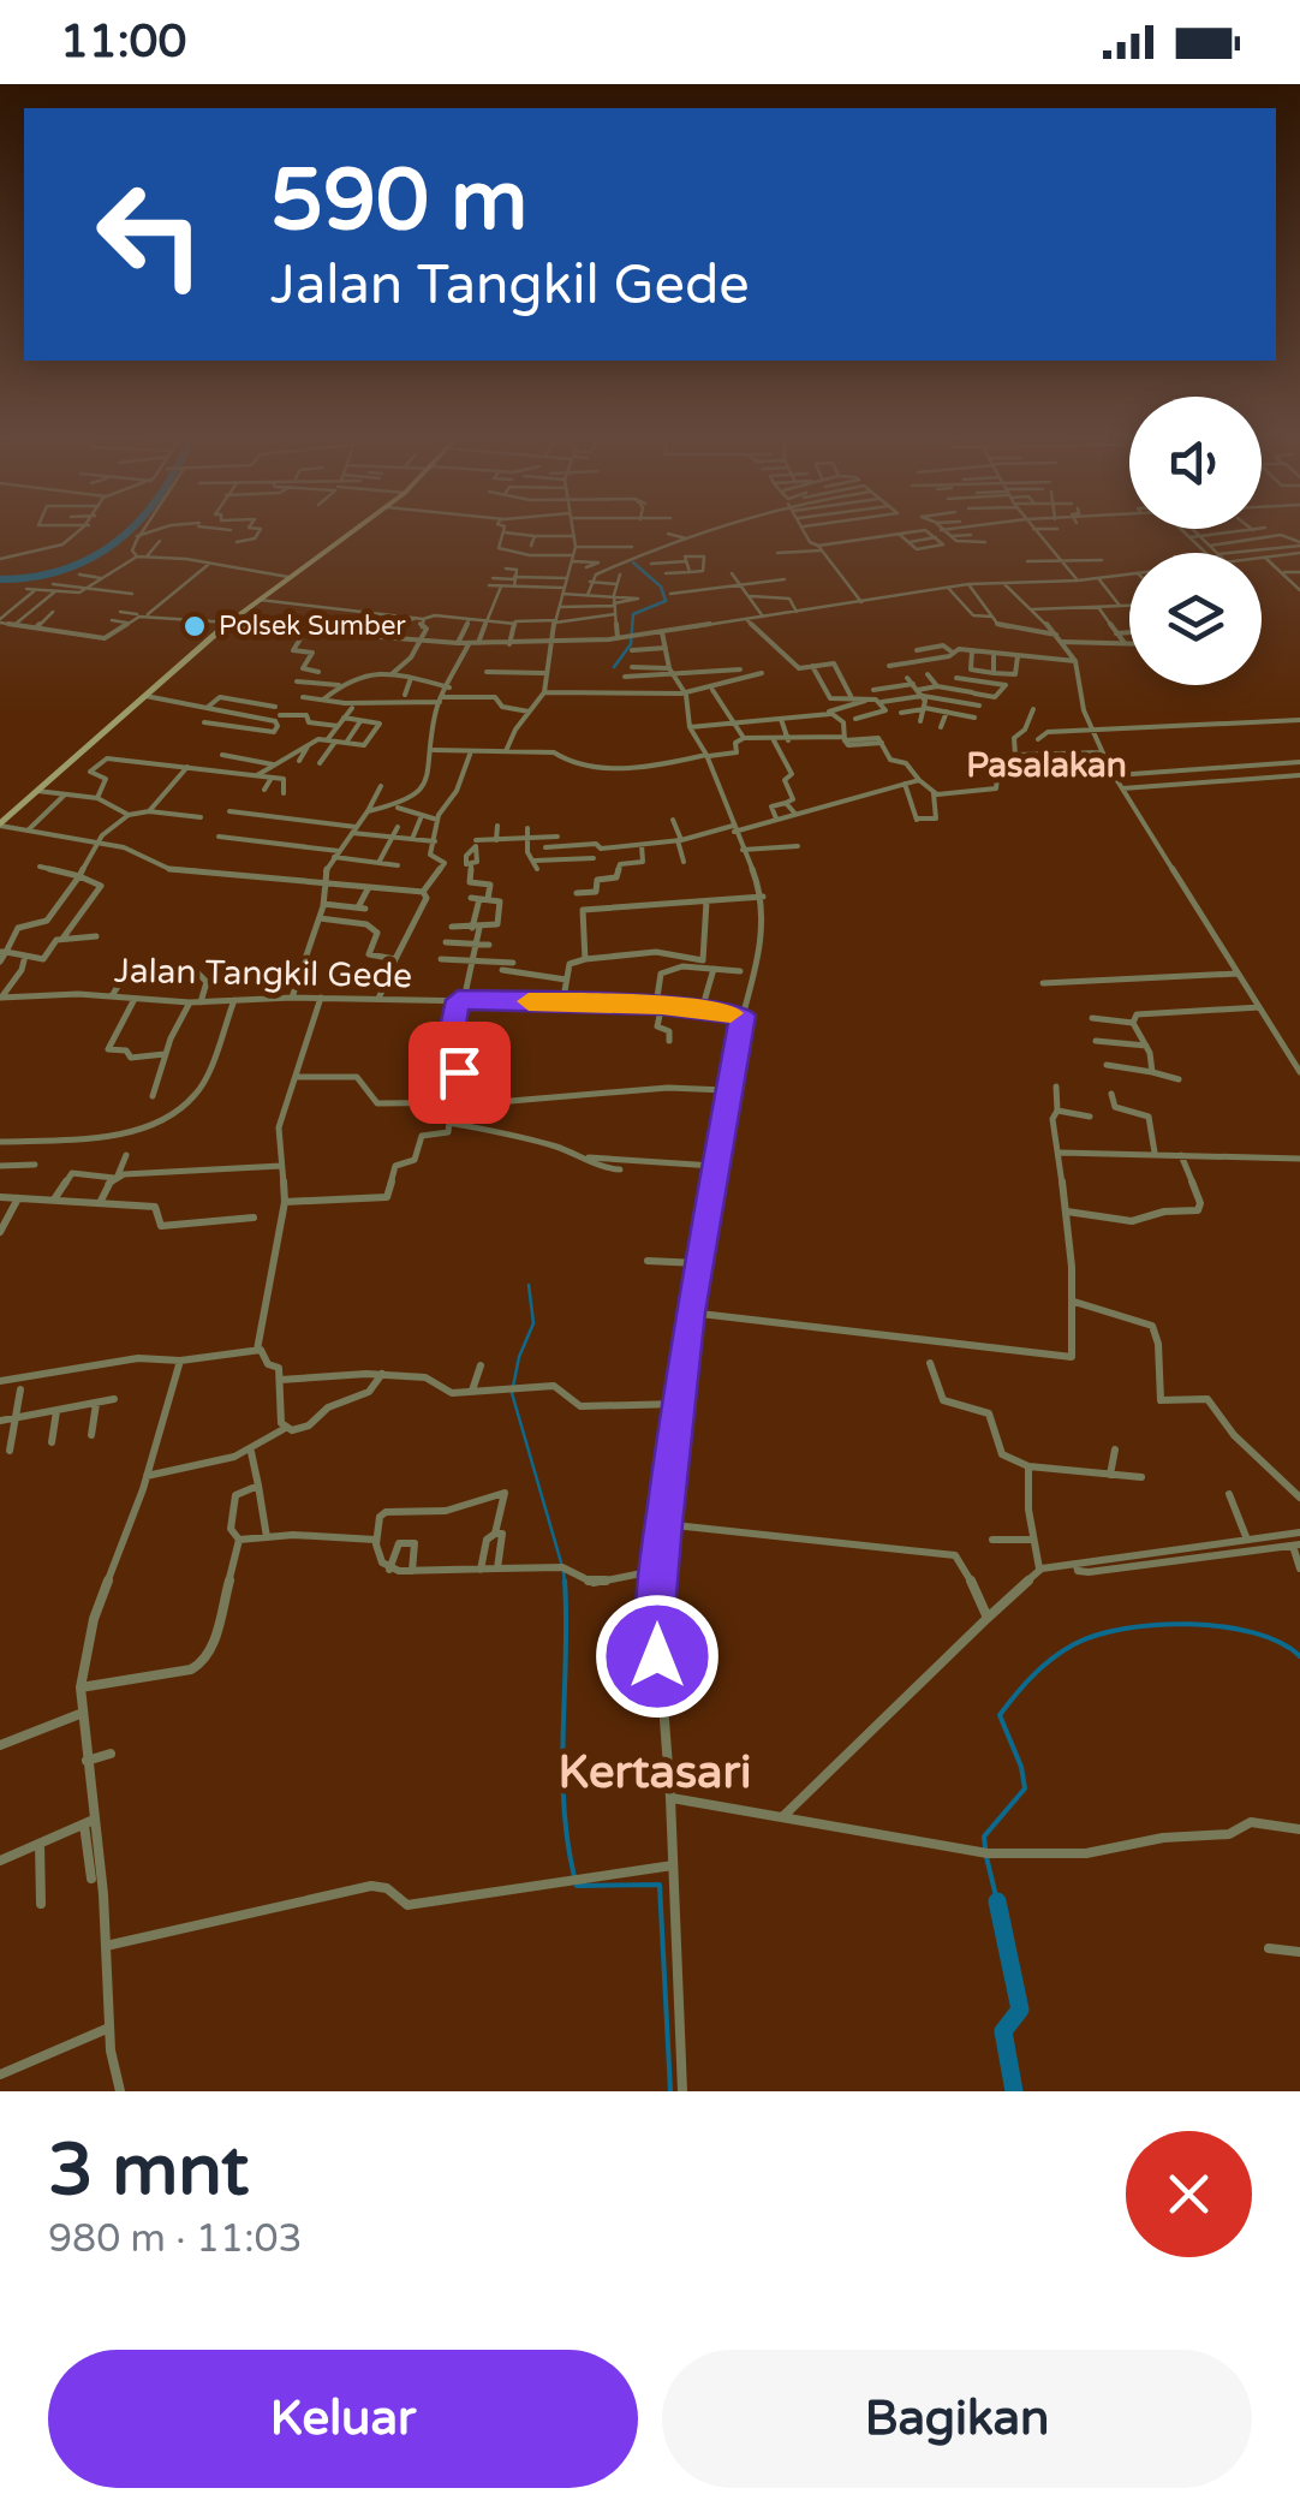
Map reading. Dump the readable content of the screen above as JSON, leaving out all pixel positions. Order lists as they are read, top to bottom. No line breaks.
{"streets":{"street":["Jalan Tangkil Gede"]},"districts":["Pasalakan","Kertasari"],"places":["Polsek Sumber"],"page":{"status":"11:00","turn":["590 m","Jalan Tangkil Gede"],"heading":["3 mnt","980 m · 11:03"],"buttons":["Keluar","Bagikan"]}}
